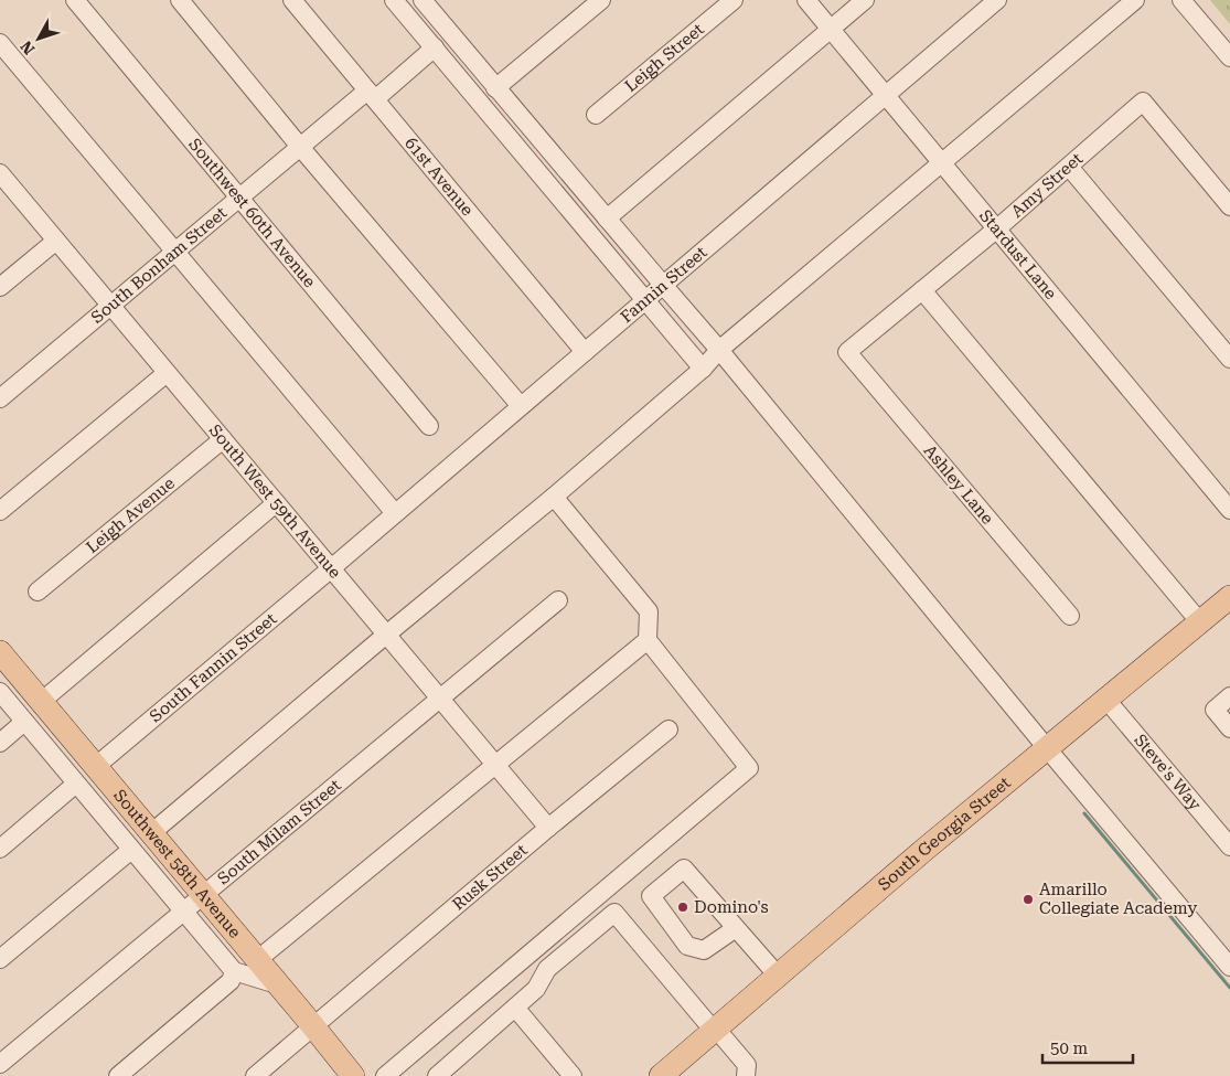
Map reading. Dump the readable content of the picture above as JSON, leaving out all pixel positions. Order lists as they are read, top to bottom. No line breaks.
{"streets":{"main road":["South Georgia Street","Southwest 58th Avenue"],"street":["Leigh Street","61st Avenue","Amy Street","Southwest 60th Avenue","Stardust Lane","South Bonham Street","Fannin Street","Ashley Lane","South West 59th Avenue","Leigh Avenue","South Fannin Street","Steve's Way","South Milam Street","Rusk Street"]},"crossings":[["61st Avenue","South Bonham Street"],["61st Avenue","Fannin Street"],["Amy Street","Stardust Lane"],["Amy Street","Ashley Lane"],["Southwest 60th Avenue","South Bonham Street"],["Stardust Lane","Fannin Street"],["South Bonham Street","South West 59th Avenue"],["Fannin Street","South West 59th Avenue"],["Fannin Street","South Fannin Street"],["South West 59th Avenue","Leigh Avenue"],["South West 59th Avenue","South Fannin Street"],["South West 59th Avenue","South Milam Street"],["South West 59th Avenue","Rusk Street"],["South Fannin Street","Southwest 58th Avenue"],["Steve's Way","South Georgia Street"],["South Milam Street","Southwest 58th Avenue"],["Southwest 58th Avenue","Rusk Street"]],"places":["Amarillo Collegiate Academy","Domino's"],"scale_bar":"50 m","north":"bottom left"}
